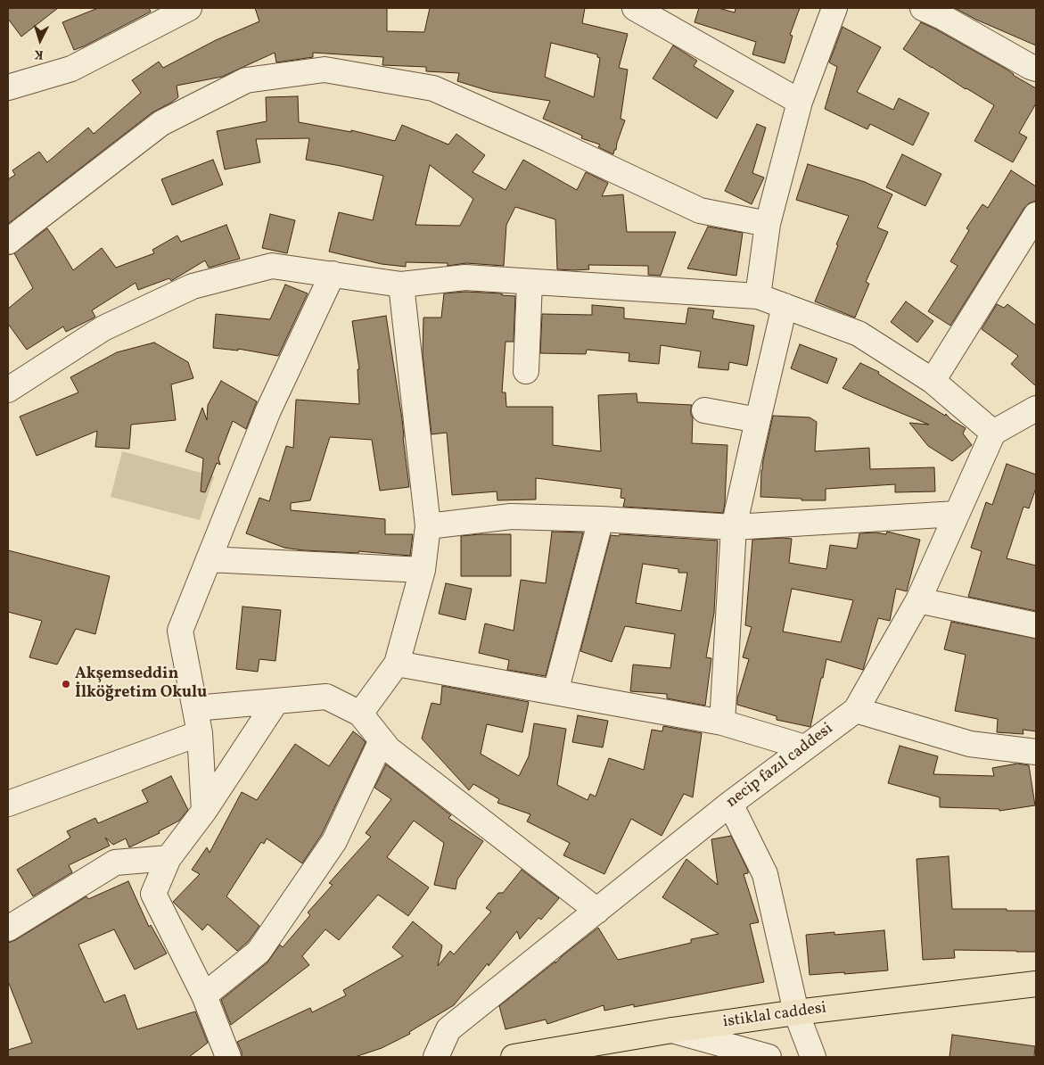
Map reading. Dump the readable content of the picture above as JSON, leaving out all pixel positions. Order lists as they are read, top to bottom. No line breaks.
{"streets":{"main road":["istiklal caddesi"],"street":["necip fazıl caddesi"]},"places":["Akşemseddin İlköğretim Okulu"],"north":"bottom"}
